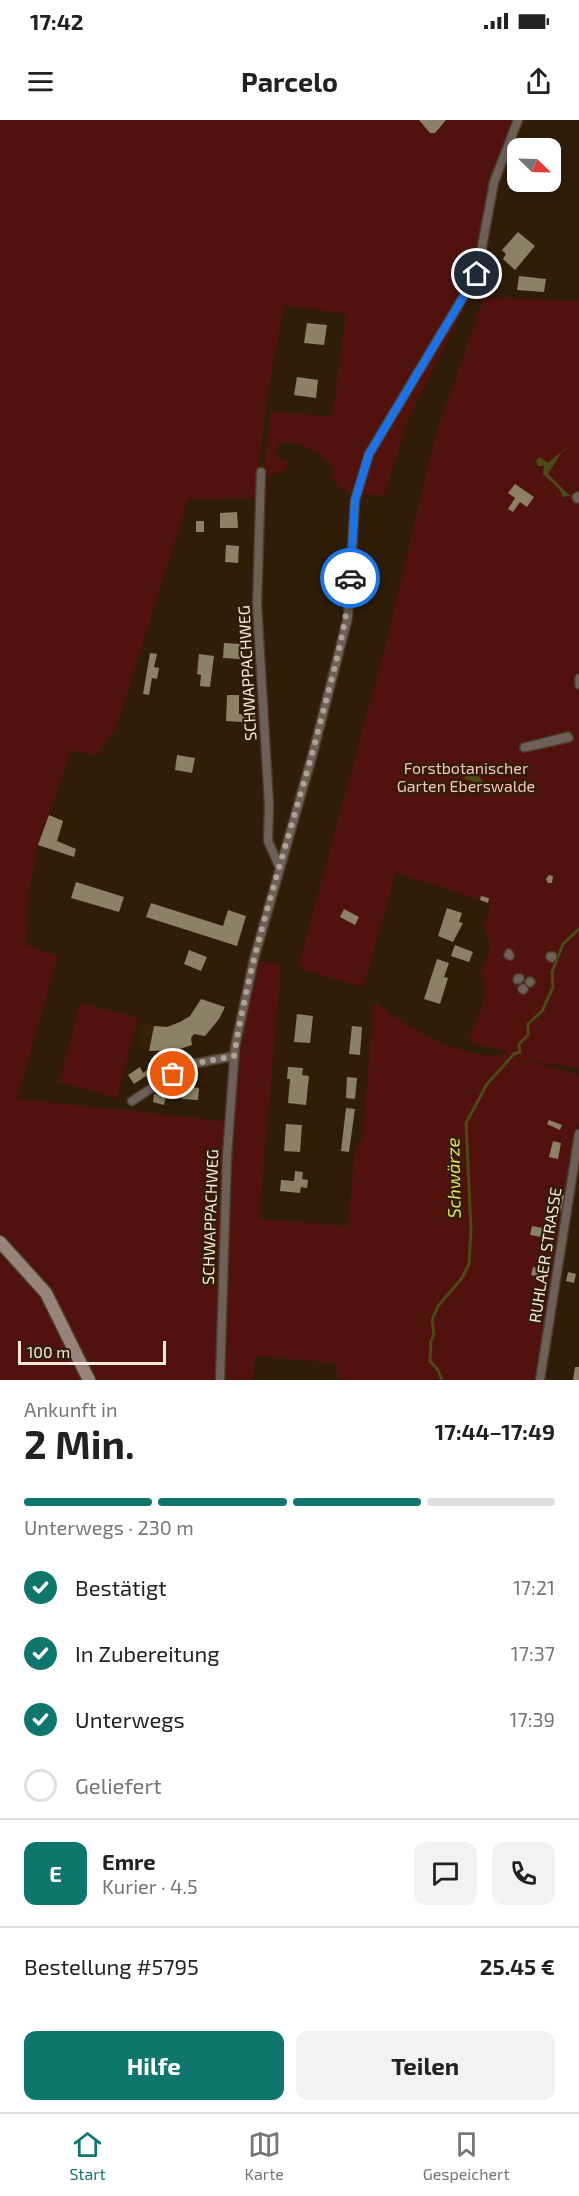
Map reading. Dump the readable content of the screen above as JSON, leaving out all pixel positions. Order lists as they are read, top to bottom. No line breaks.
{"streets":{"street":["SCHWAPPACHWEG","RUHLAER STRASSE"]},"water":["Schwärze"],"parks":["Forstbotanischer Garten Eberswalde"],"scale_bar":"100 m","north":"bottom right","page":{"status":"17:42","header":"Parcelo","scale":"100 m","heading":["2 Min.","Ankunft in","17:44–17:49"],"panel":["Emre","Kurier · 4.5","Bestellung #5795","25.45 €"],"bar":"Unterwegs · 230 m","list":[["Bestätigt","17:21"],["In Zubereitung","17:37"],["Unterwegs","17:39"],"Geliefert"],"round":"E","buttons":["Hilfe","Teilen"],"tabs":["Start","Karte","Gespeichert"]}}
